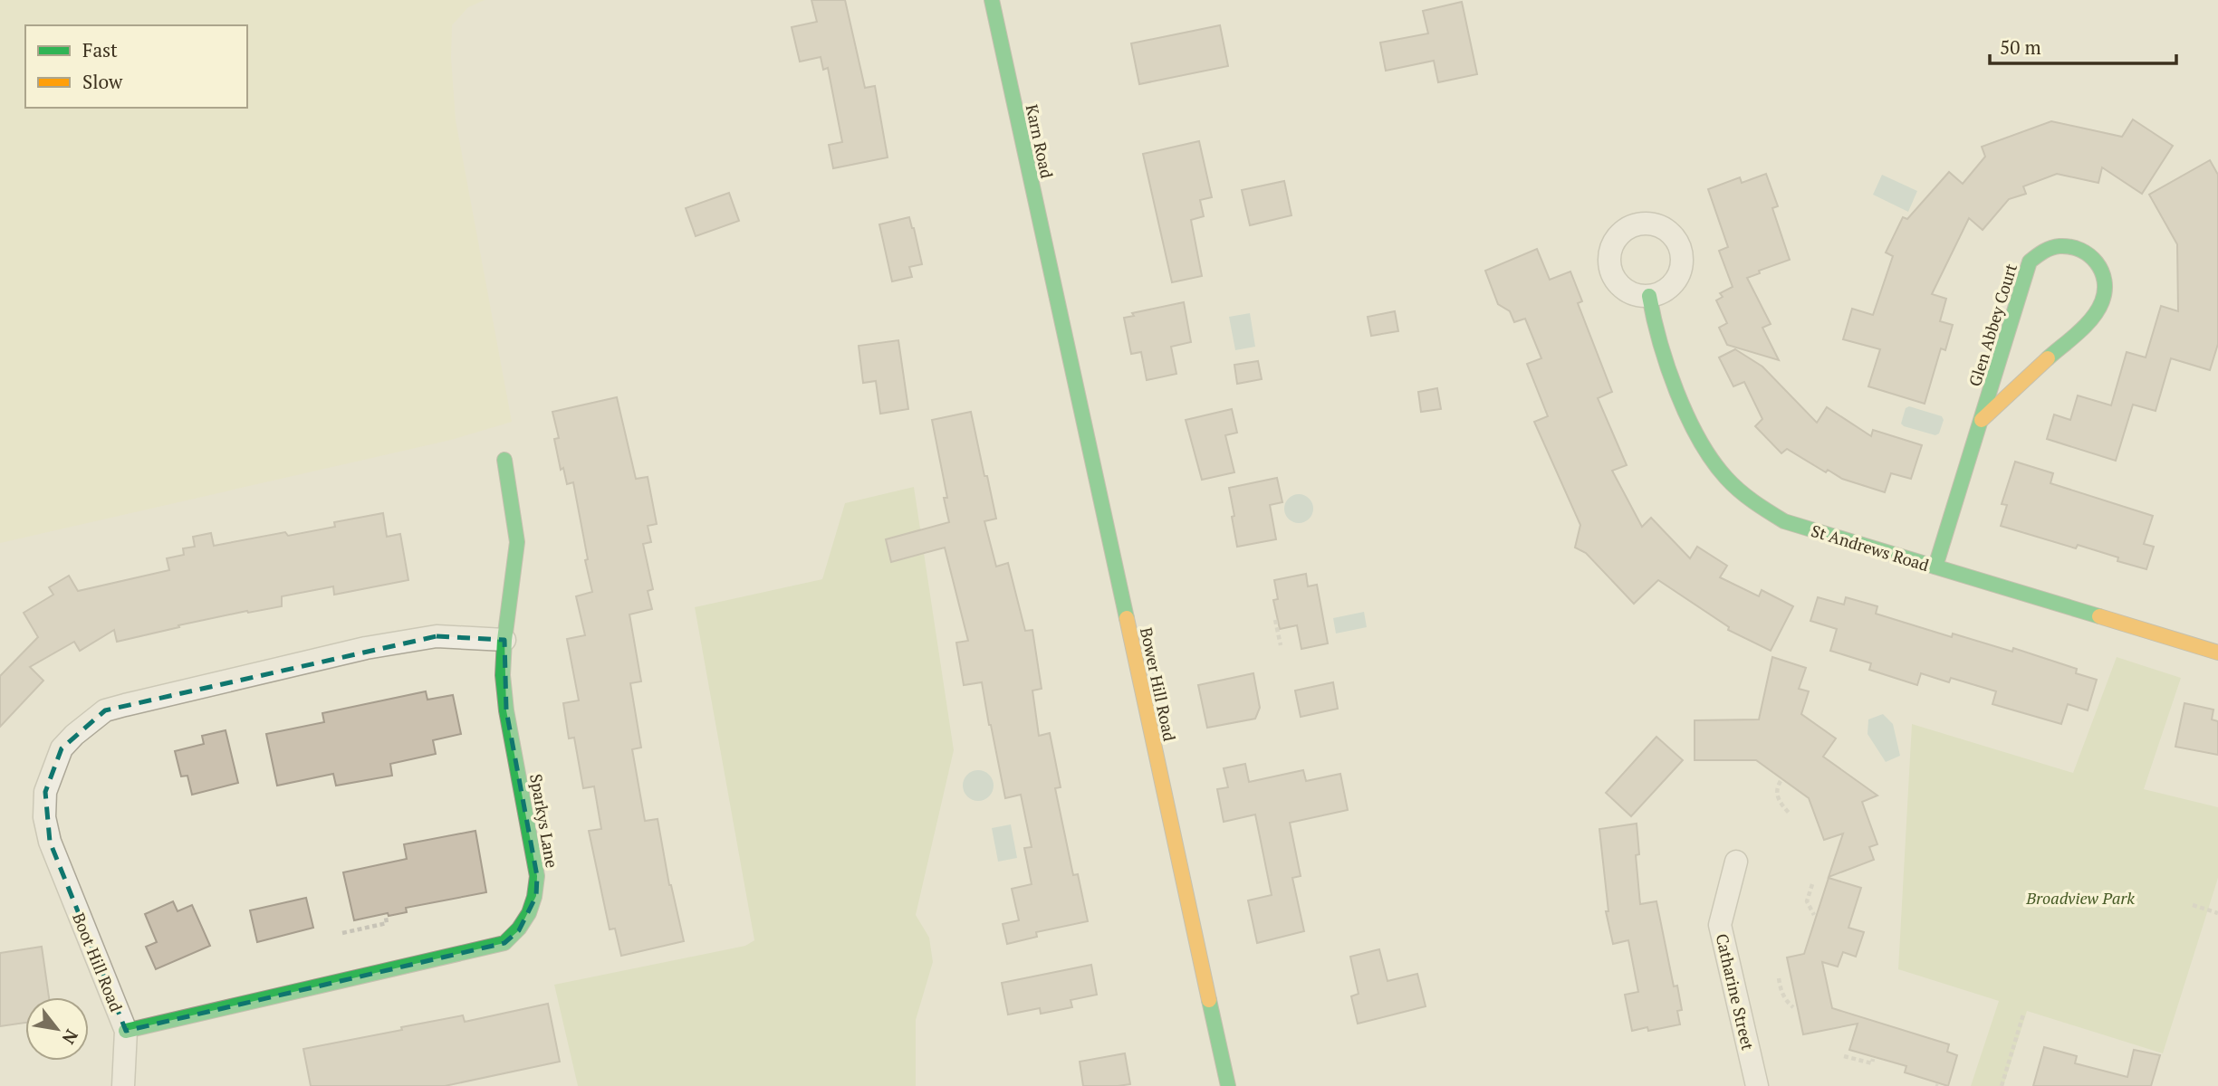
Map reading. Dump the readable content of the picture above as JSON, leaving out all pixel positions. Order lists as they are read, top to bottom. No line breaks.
{"streets":{"street":["Karn Road","Glen Abbey Court","St Andrews Road","Bower Hill Road","Sparkys Lane","Boot Hill Road","Catharine Street"]},"crossings":[["Karn Road","Bower Hill Road"],["Glen Abbey Court","St Andrews Road"],["Sparkys Lane","Boot Hill Road"]],"parks":["Broadview Park"],"legend":["Fast","Slow"],"scale_bar":"50 m","north":"bottom right"}
